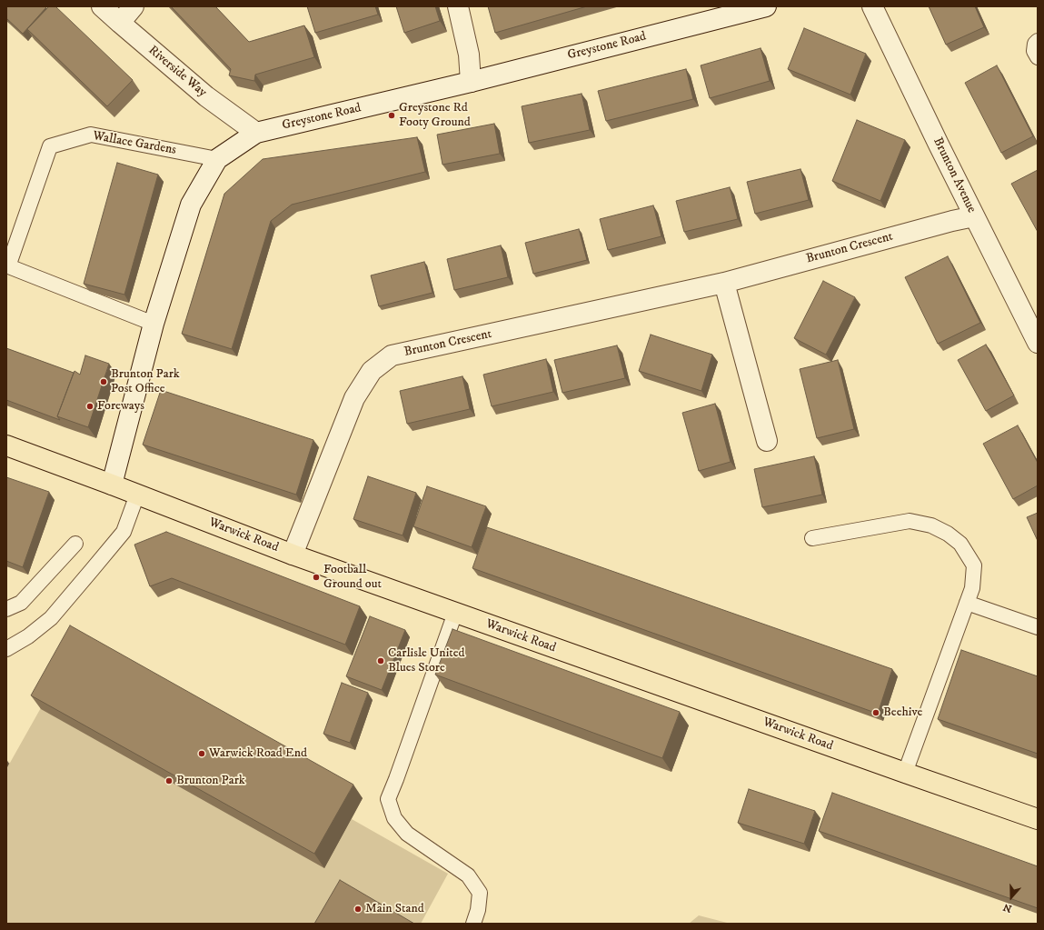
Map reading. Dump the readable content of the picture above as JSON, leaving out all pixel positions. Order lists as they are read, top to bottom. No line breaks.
{"streets":{"main road":["Warwick Road"],"street":["Greystone Road","Riverside Way","Brunton Avenue","Brunton Crescent"],"lane":["Wallace Gardens"]},"crossings":[["Greystone Road","Riverside Way"],["Greystone Road","Wallace Gardens"],["Greystone Road","Warwick Road"],["Brunton Avenue","Brunton Crescent"],["Brunton Crescent","Warwick Road"]],"places":["Greystone Rd Footy Ground","Brunton Park Post Office","Foreways","Football Ground out","Carlisle United Blues Store","Beehive","Warwick Road End","Brunton Park","Main Stand"],"north":"bottom"}
